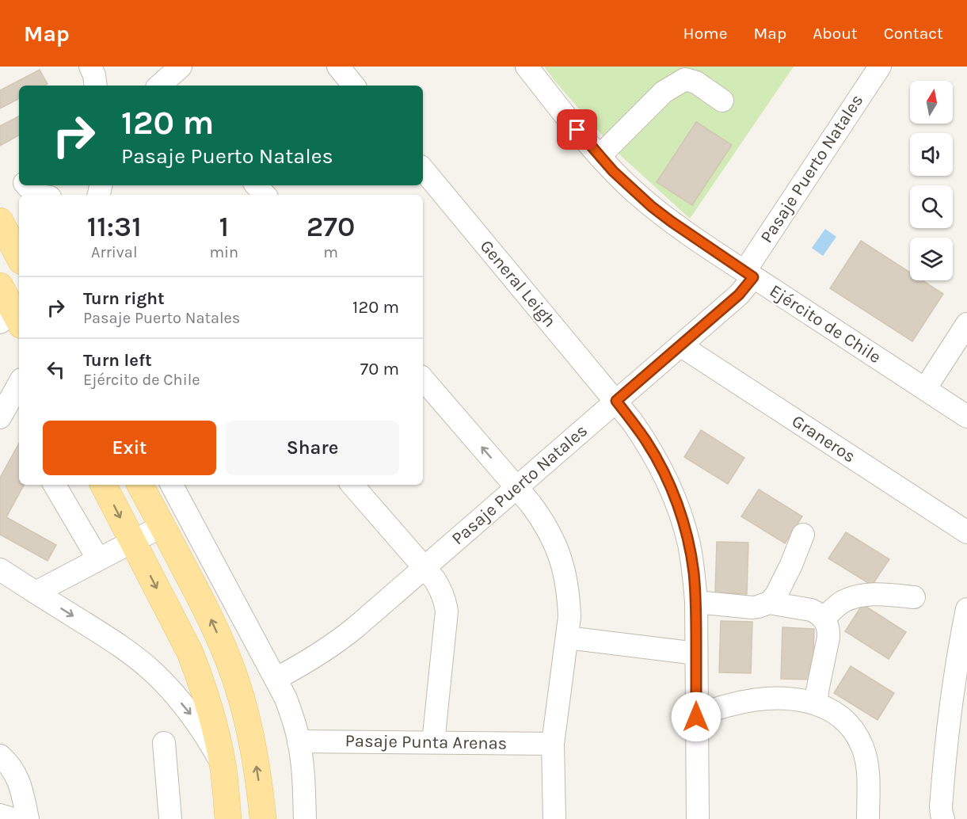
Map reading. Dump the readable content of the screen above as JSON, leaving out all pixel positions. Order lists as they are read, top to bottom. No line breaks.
{"streets":{"street":["Pasaje Puerto Natales","General Leigh","Ejército de Chile","Graneros","Pasaje Punta Arenas"]},"crossings":[["Pasaje Puerto Natales","General Leigh"],["Pasaje Puerto Natales","Ejército de Chile"],["Pasaje Puerto Natales","Graneros"]],"north":"top","page":{"header":"Map","nav":["Home","Map","About","Contact"],"turn":["120 m","Pasaje Puerto Natales"],"eta":["11:31","Arrival","1","min","270","m"],"list":[{"name":"Turn right","note":"Pasaje Puerto Natales","value":"120 m"},{"name":"Turn left","note":"Ejército de Chile","value":"70 m"}],"buttons":["Exit","Share"]}}
